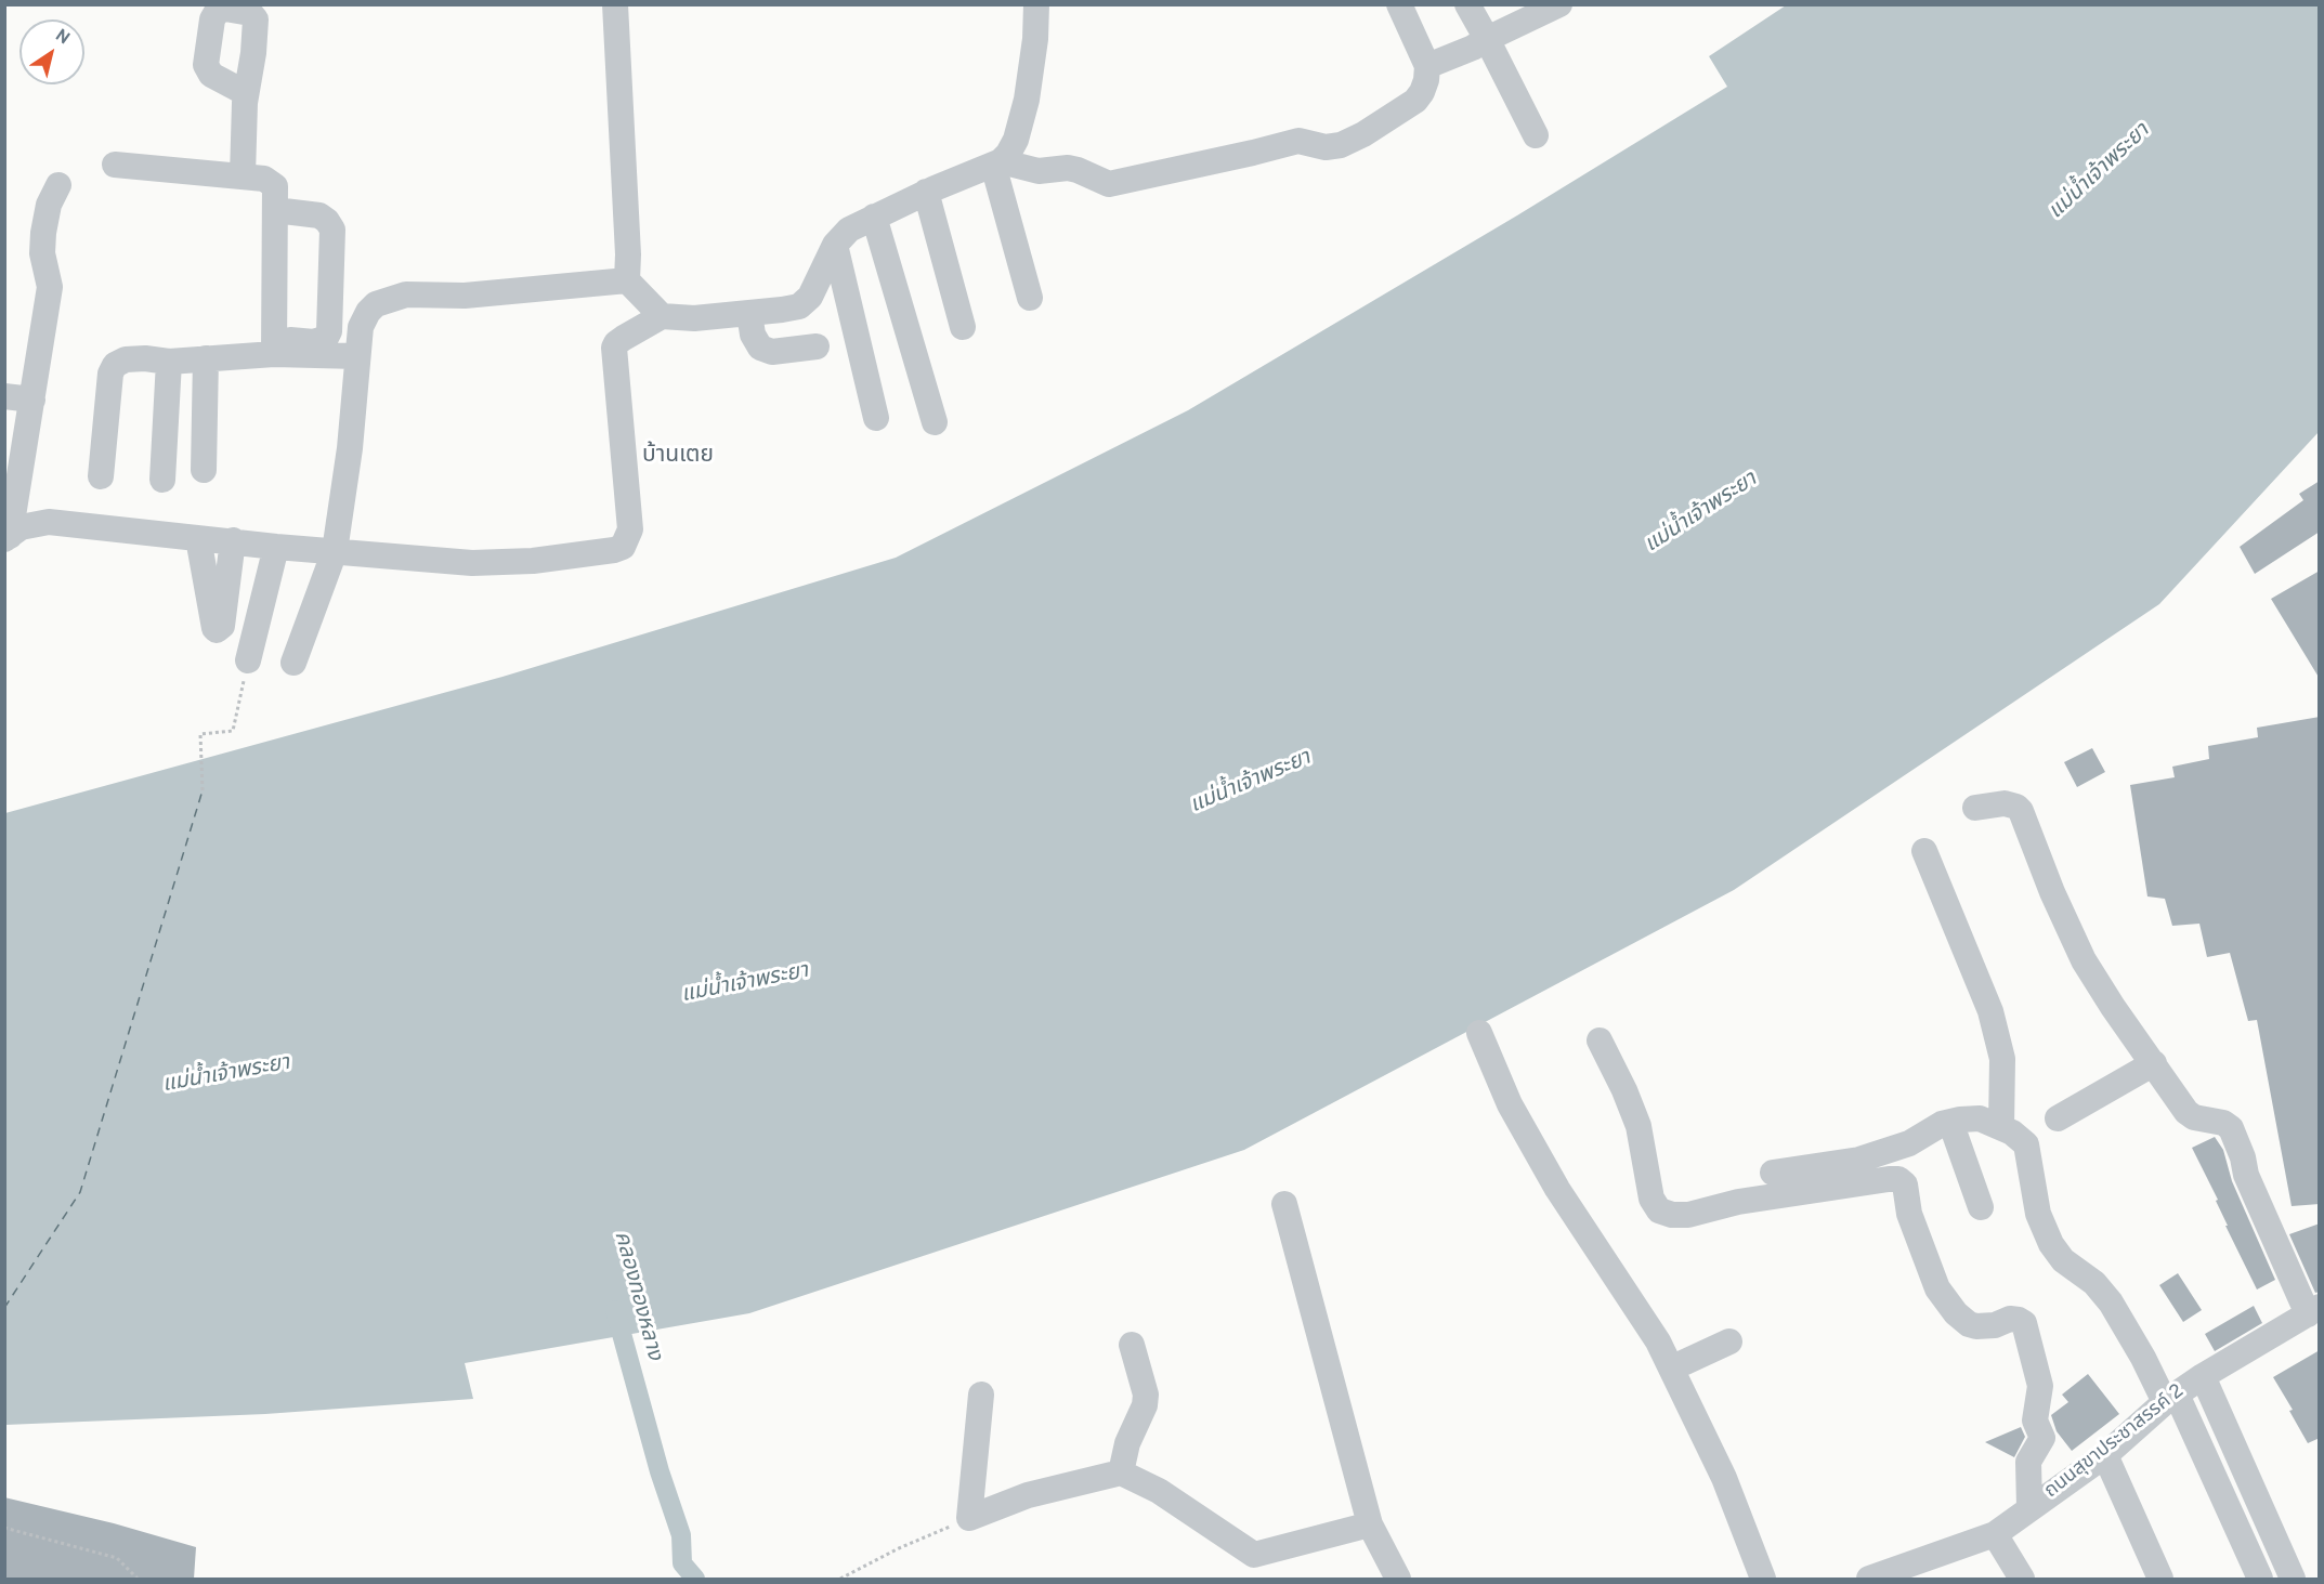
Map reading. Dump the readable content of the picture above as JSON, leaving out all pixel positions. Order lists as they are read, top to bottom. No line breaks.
{"streets":{"street":["ถนนสุขาประชาสรรค์ 2"]},"districts":["บ้านเตย"],"water":["แม่น้ำเจ้าพระยา","คลองทองหลาง"],"north":"top right"}
